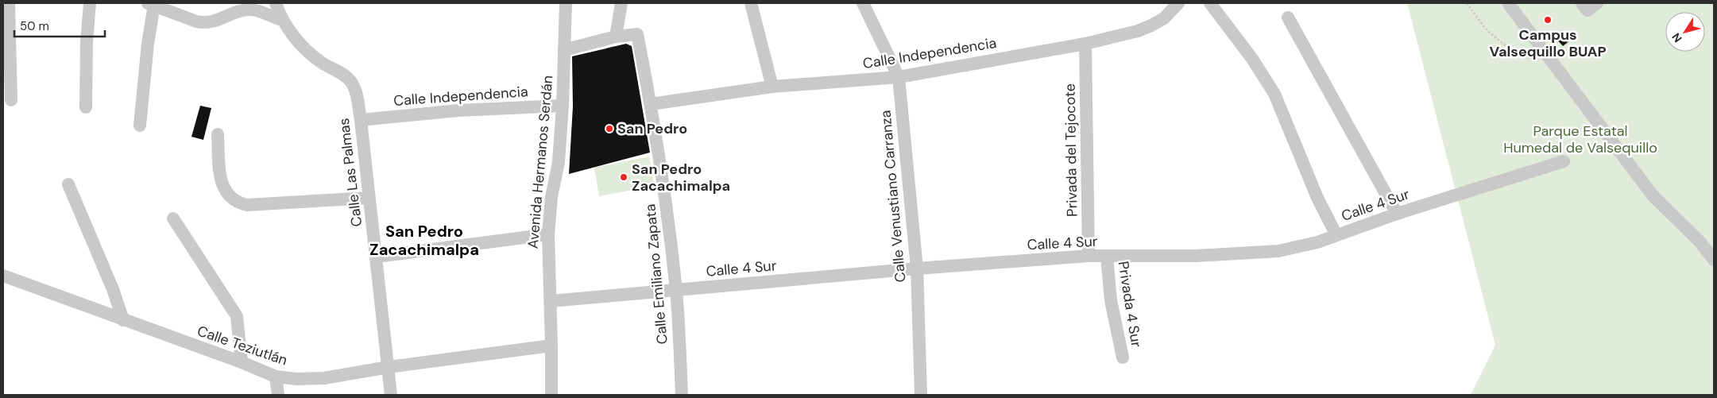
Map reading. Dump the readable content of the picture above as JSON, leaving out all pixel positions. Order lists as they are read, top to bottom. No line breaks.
{"streets":{"street":["Calle Independencia","Privada del Tejocote","Avenida Hermanos Serdán","Calle Las Palmas","Calle Venustiano Carranza","Calle 4 Sur","Calle Emiliano Zapata","Privada 4 Sur","Calle Teziutlán"]},"crossings":[["Calle Independencia","Privada del Tejocote"],["Calle Independencia","Avenida Hermanos Serdán"],["Calle Independencia","Calle Las Palmas"],["Calle Independencia","Calle Venustiano Carranza"],["Calle Independencia","Calle Emiliano Zapata"],["Privada del Tejocote","Calle 4 Sur"],["Avenida Hermanos Serdán","Calle 4 Sur"],["Avenida Hermanos Serdán","Calle Teziutlán"],["Calle Las Palmas","Calle Teziutlán"],["Calle Venustiano Carranza","Calle 4 Sur"],["Calle 4 Sur","Calle Emiliano Zapata"],["Calle 4 Sur","Privada 4 Sur"]],"districts":["San Pedro Zacachimalpa"],"parks":["Parque Estatal Humedal de Valsequillo"],"places":["Campus Valsequillo BUAP","San Pedro","San Pedro Zacachimalpa"],"scale_bar":"50 m","north":"bottom left"}
